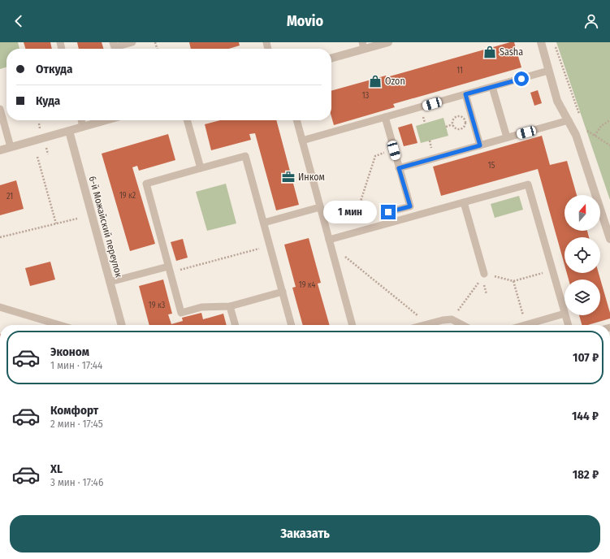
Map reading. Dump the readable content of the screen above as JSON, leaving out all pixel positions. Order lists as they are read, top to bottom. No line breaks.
{"streets":{"street":["6-й Можайский переулок"]},"places":{"shop":["Sasha","Ozon"],"office":["Инком"]},"house_numbers":["11","13","15","19 к2","21","19 к4","19 к3"],"north":"top","page":{"header":"Movio","banner":["Откуда","Куда"],"bubble":"1 мин","list":[{"name":"Эконом","note":"1 мин · 17:44","value":"107 ₽"},{"name":"Комфорт","note":"2 мин · 17:45","value":"144 ₽"},{"name":"XL","note":"3 мин · 17:46","value":"182 ₽"}],"buttons":"Заказать"}}
